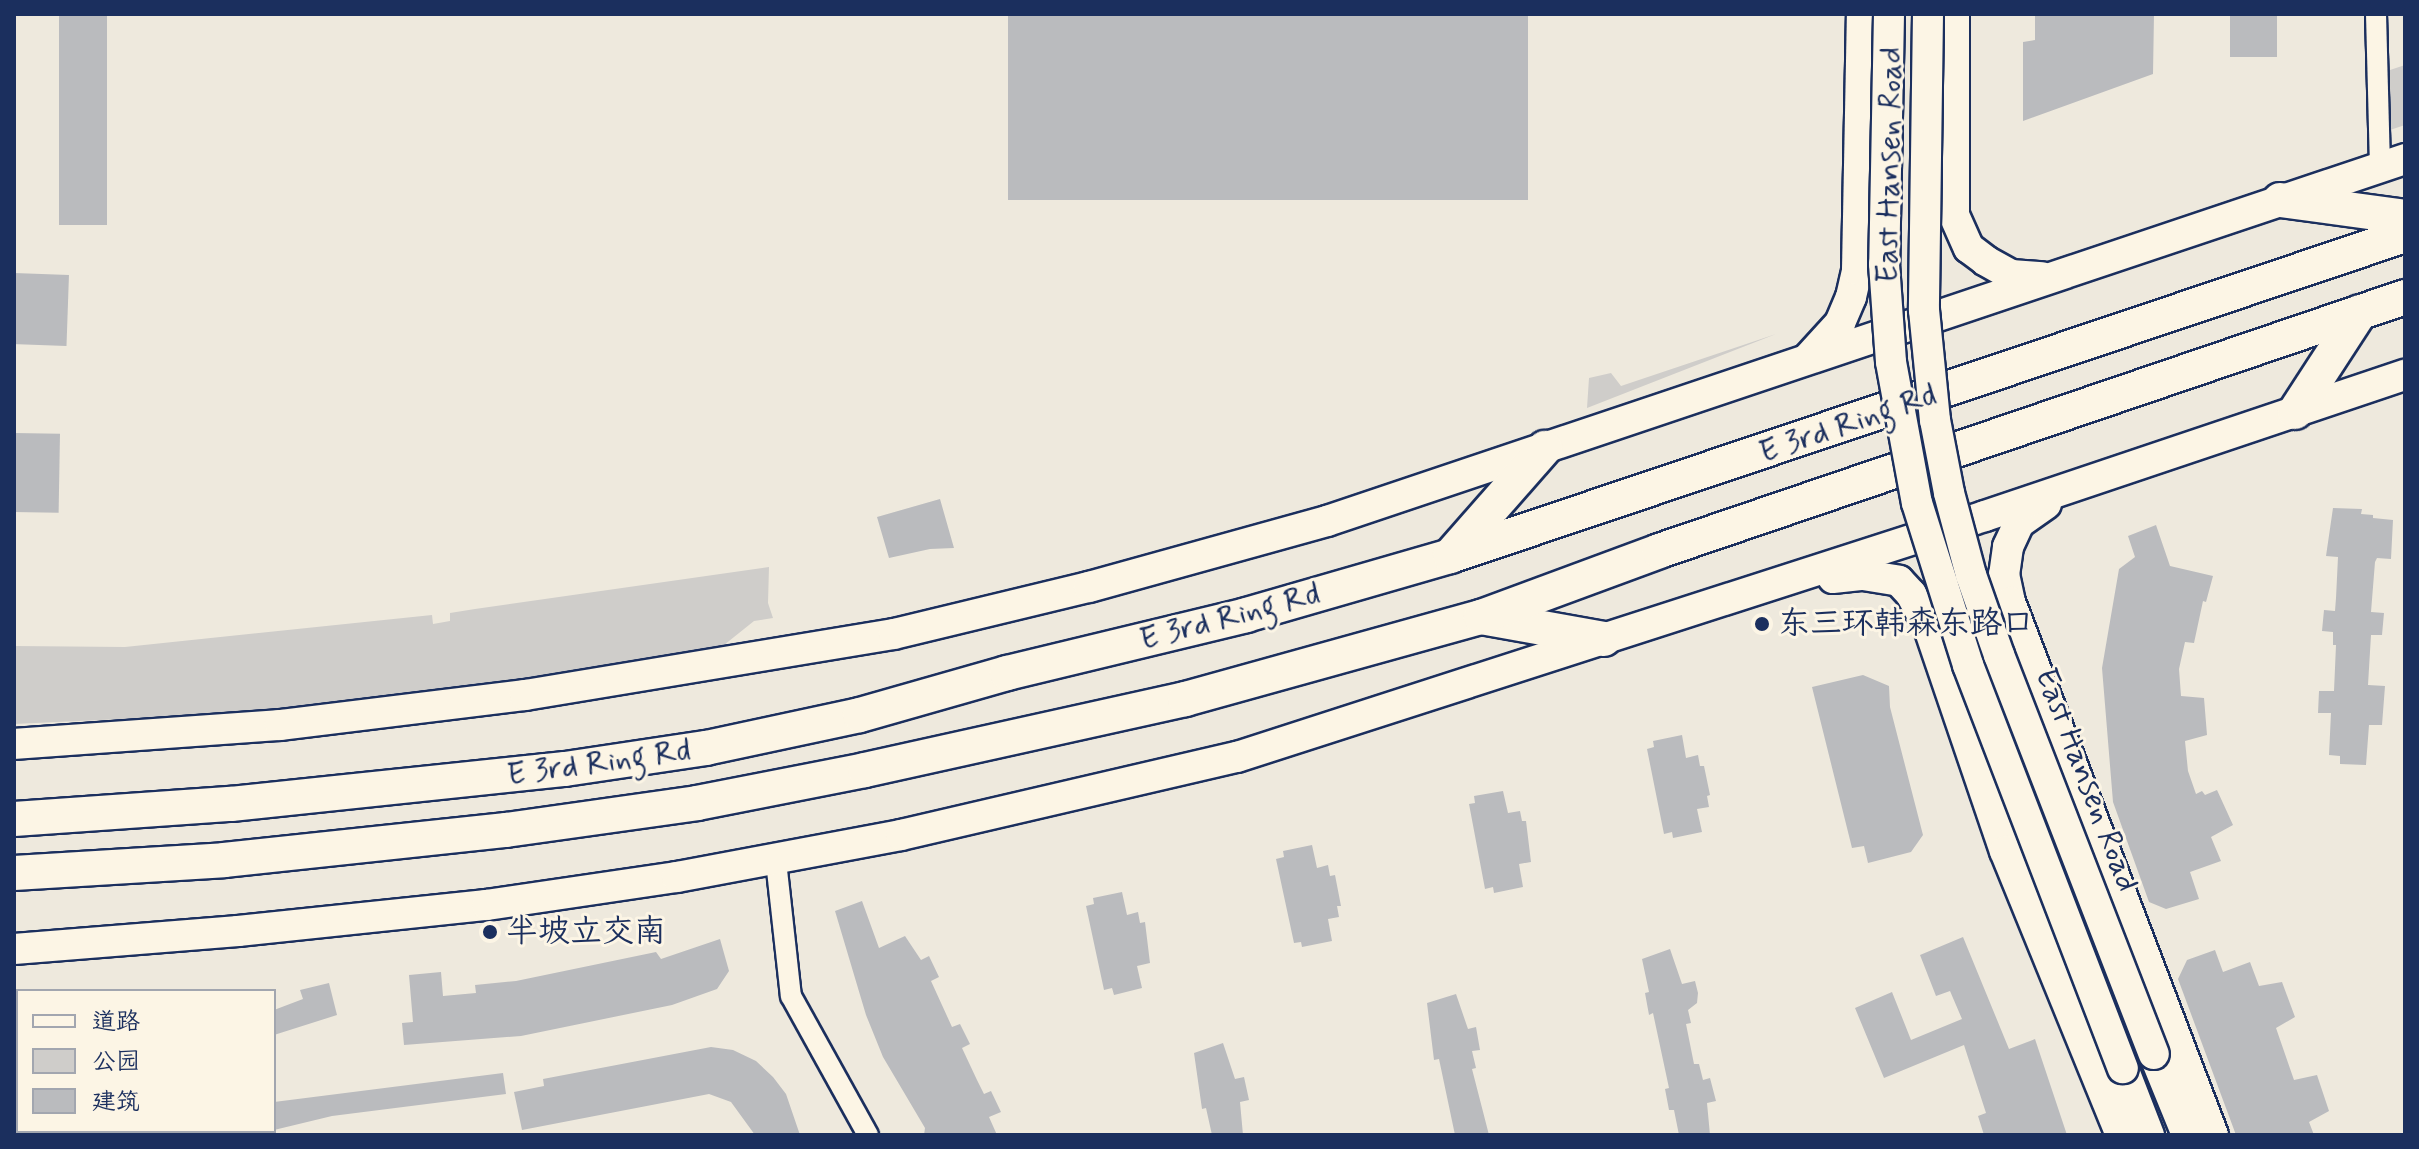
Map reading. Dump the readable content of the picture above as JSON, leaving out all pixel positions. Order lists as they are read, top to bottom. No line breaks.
{"streets":{"highway":["E 3rd Ring Rd"],"main road":["East Hansen Road"]},"places":["东三环韩森东路口","半坡立交南"],"legend":["道路","公园","建筑"]}
